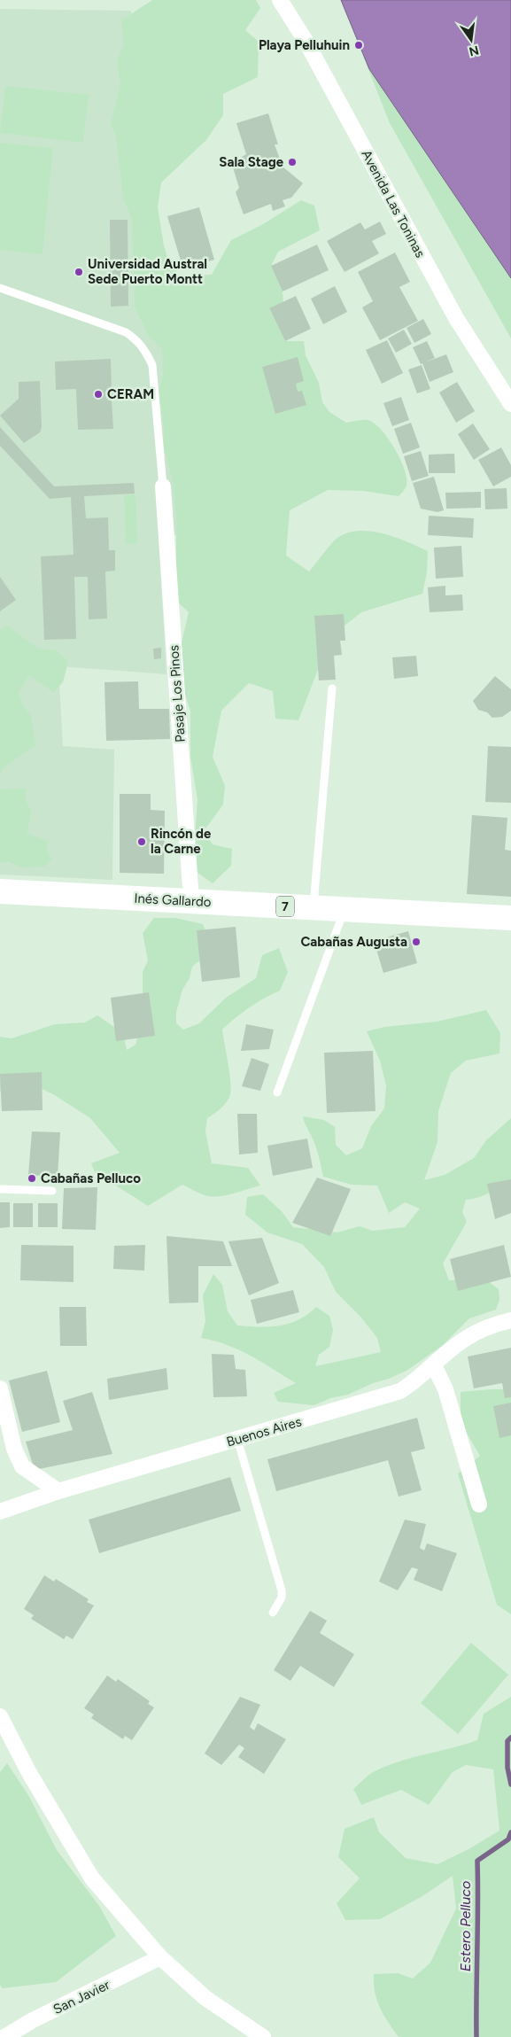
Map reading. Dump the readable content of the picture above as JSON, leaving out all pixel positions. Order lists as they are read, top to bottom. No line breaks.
{"streets":{"highway":["Inés Gallardo","7"],"street":["Avenida Las Toninas","Pasaje Los Pinos","Buenos Aires","San Javier"]},"crossings":[["Pasaje Los Pinos","Inés Gallardo"]],"water":["Estero Pelluco"],"places":["Playa Pelluhuin","Sala Stage","Universidad Austral Sede Puerto Montt","CERAM","Rincón de la Carne","Cabañas Augusta","Cabañas Pelluco"],"north":"bottom"}
